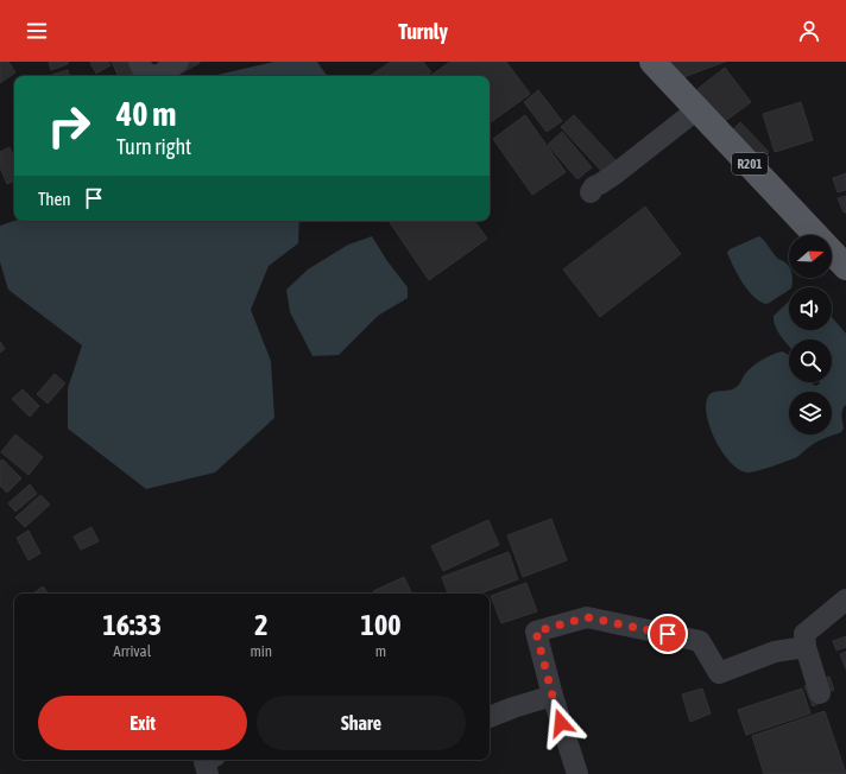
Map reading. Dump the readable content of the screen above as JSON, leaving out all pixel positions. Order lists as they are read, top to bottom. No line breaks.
{"streets":{"main road":["R201"]},"north":"right","page":{"header":"Turnly","turn":["40 m","Turn right"],"then":"Then","eta":["16:33","Arrival","2","min","100","m"],"buttons":["Exit","Share"]}}
